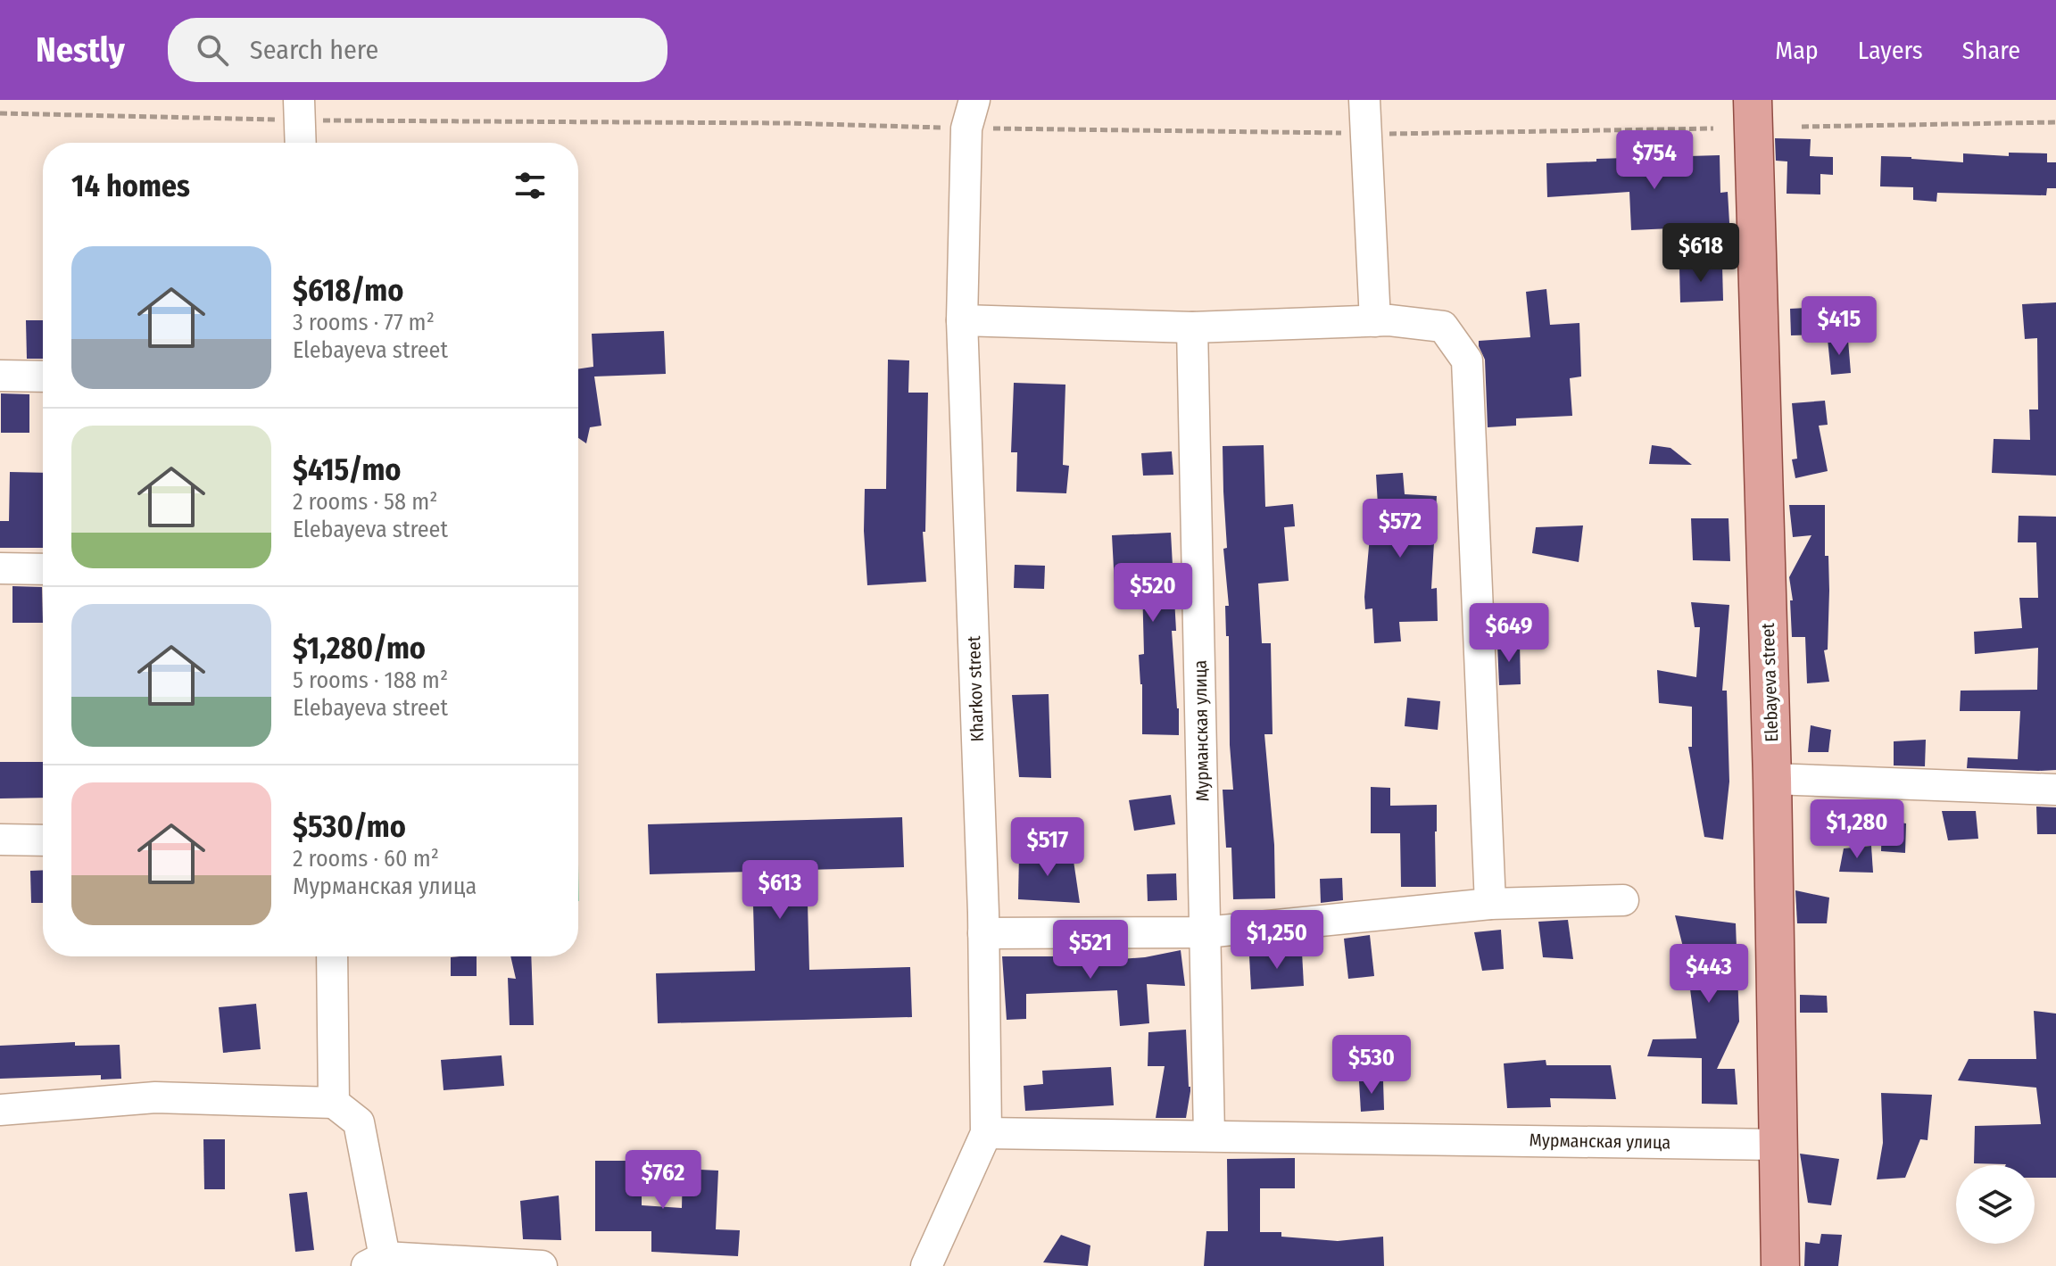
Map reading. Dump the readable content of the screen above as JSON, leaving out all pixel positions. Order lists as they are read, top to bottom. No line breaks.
{"streets":{"main road":["Elebayeva street"],"street":["Kharkov street","Мурманская улица"]},"crossings":[["Elebayeva street","Мурманская улица"],["Kharkov street","Мурманская улица"]],"page":{"header":"Nestly","search":"Search here","nav":["Map","Layers","Share"],"price":["$754","$618","$415","$572","$520","$649","$1,280","$517","$613","$1,250","$521","$443","$530","$762"],"heading":"14 homes","list":[{"name":"$618/mo","note":"3 rooms · 77 m² · Elebayeva street"},{"name":"$415/mo","note":"2 rooms · 58 m² · Elebayeva street"},{"name":"$1,280/mo","note":"5 rooms · 188 m² · Elebayeva street"},{"name":"$530/mo","note":"2 rooms · 60 m² · Мурманская улица"}]}}
